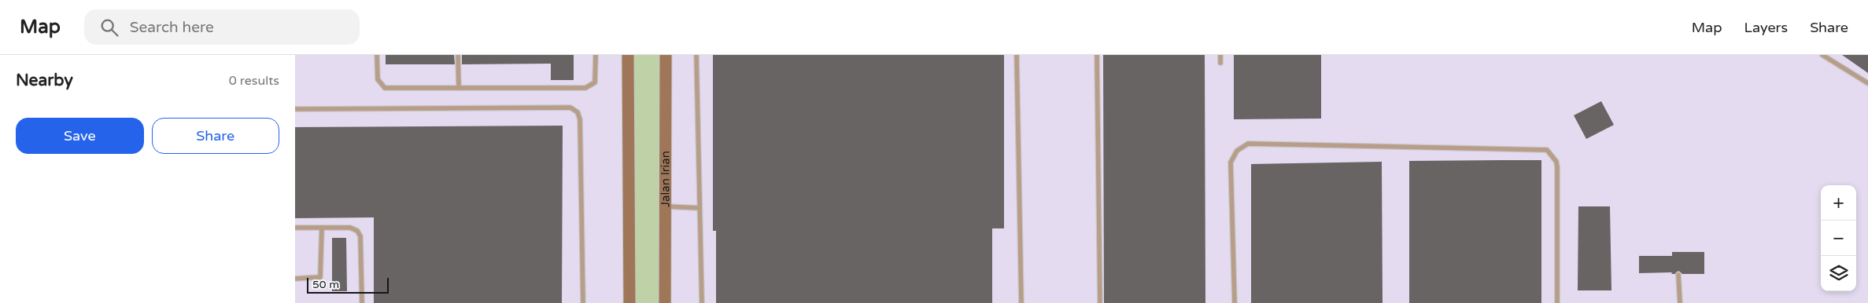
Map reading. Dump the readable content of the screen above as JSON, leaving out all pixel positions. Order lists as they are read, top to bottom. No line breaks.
{"streets":{"street":["Jalan Irian"]},"scale_bar":"50 m","page":{"header":"Map","search":"Search here","nav":["Map","Layers","Share"],"heading":["Nearby","0 results"],"buttons":["Save","Share"],"map_buttons":["+","−"],"scale":"50 m"}}
